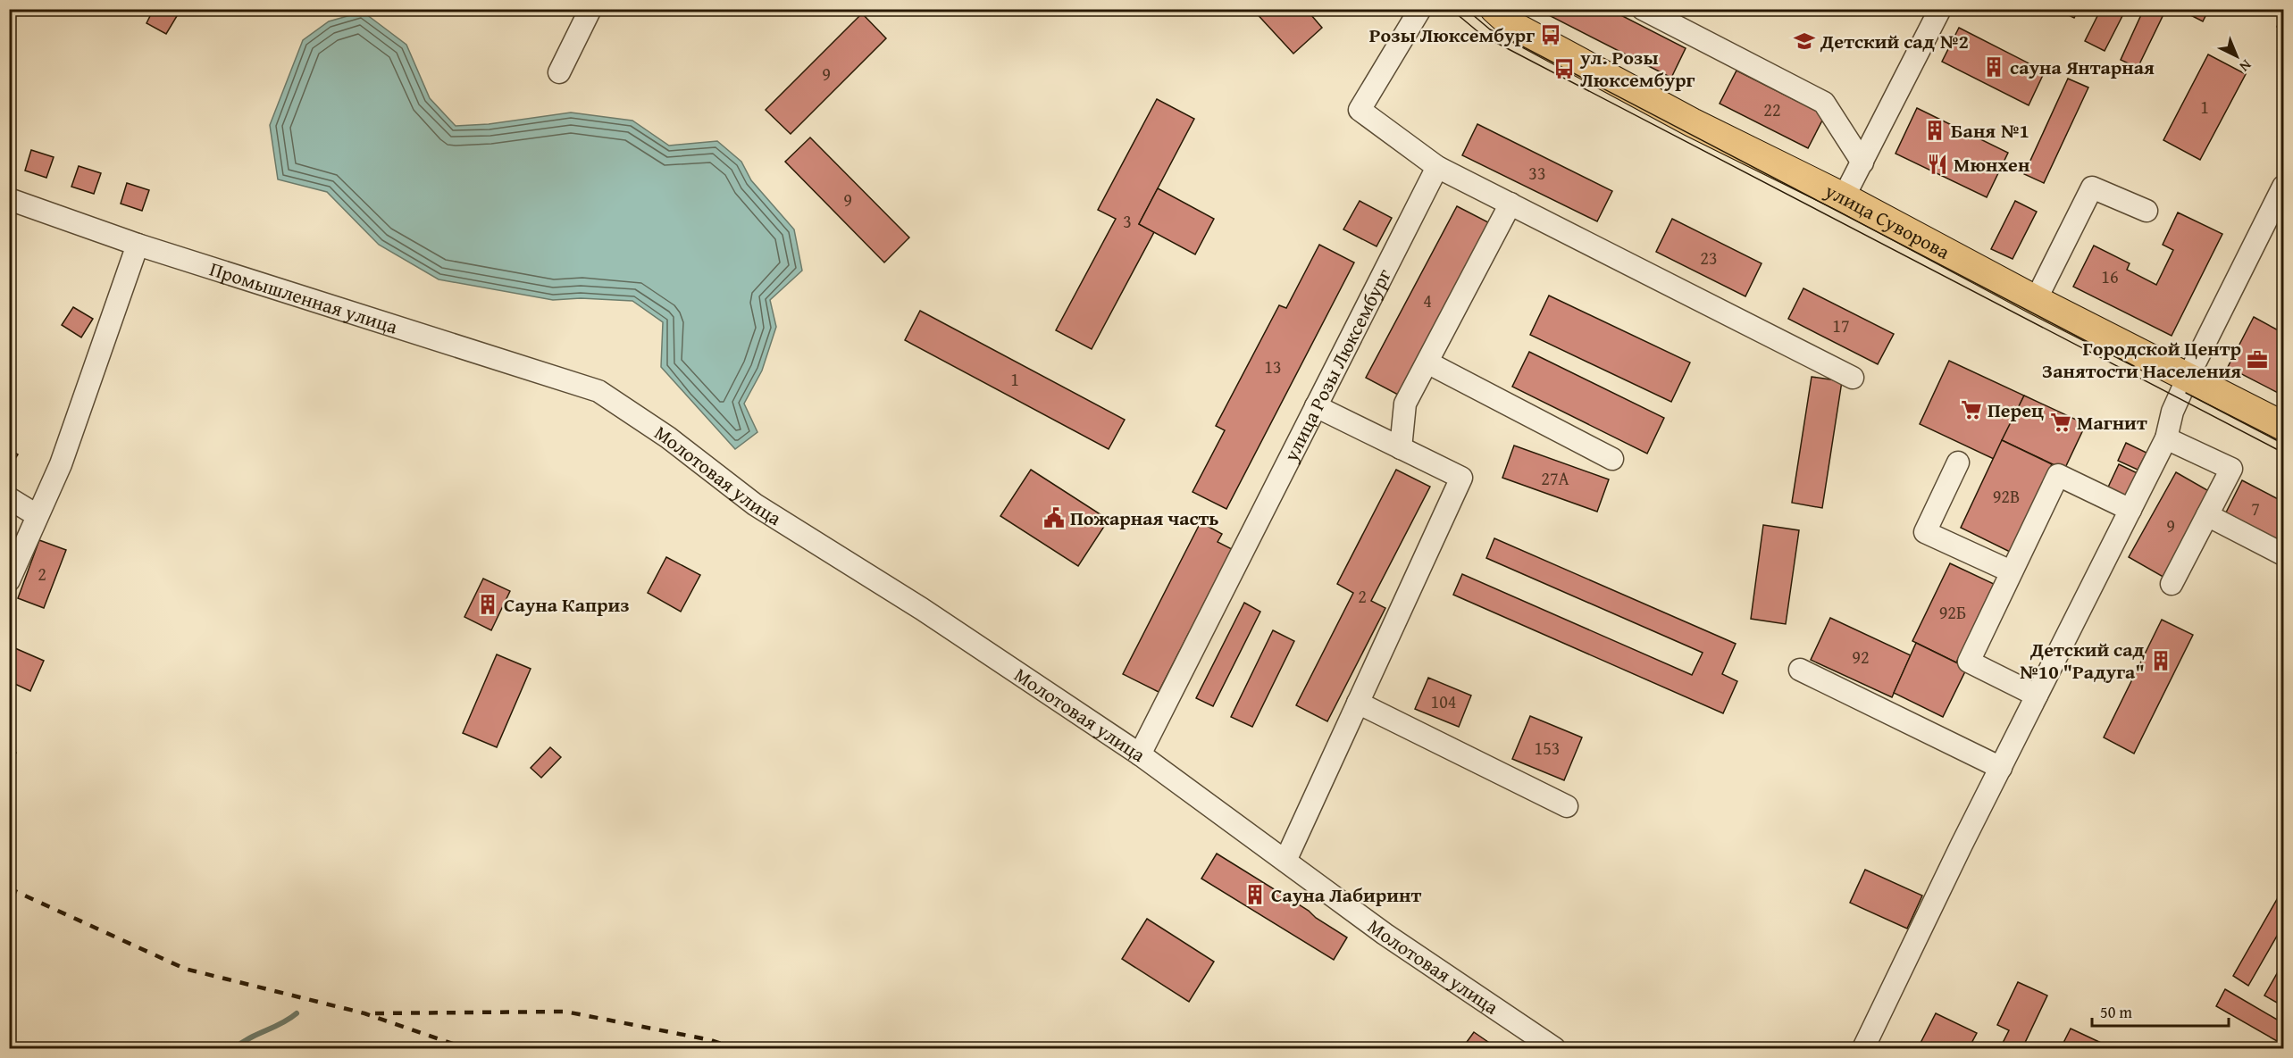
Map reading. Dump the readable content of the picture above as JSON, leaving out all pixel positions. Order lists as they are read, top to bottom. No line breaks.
{"streets":{"main road":["улица Суворова"],"street":["Промышленная улица","улица Розы Люксембург","Молотовая улица"]},"crossings":[["Промышленная улица","Молотовая улица"],["улица Розы Люксембург","Молотовая улица"]],"places":{"bus stop":["Розы Люксембург","ул. Розы Люксембург"],"school or university":["Детский сад №2"],"building":["сауна Янтарная","Баня №1","Сауна Каприз","Детский сад №10 \"Радуга\"","Сауна Лабиринт"],"restaurant":["Мюнхен"],"office":["Городской Центр Занятости Населения"],"supermarket":["Перец","Магнит"],"public building":["Пожарная часть"]},"house_numbers":["9","1","22","33","9","3","23","16","4","17","13","1","27А","92В","7","9","2","2","92Б","92","104","153"],"scale_bar":"50 m","north":"bottom right"}
